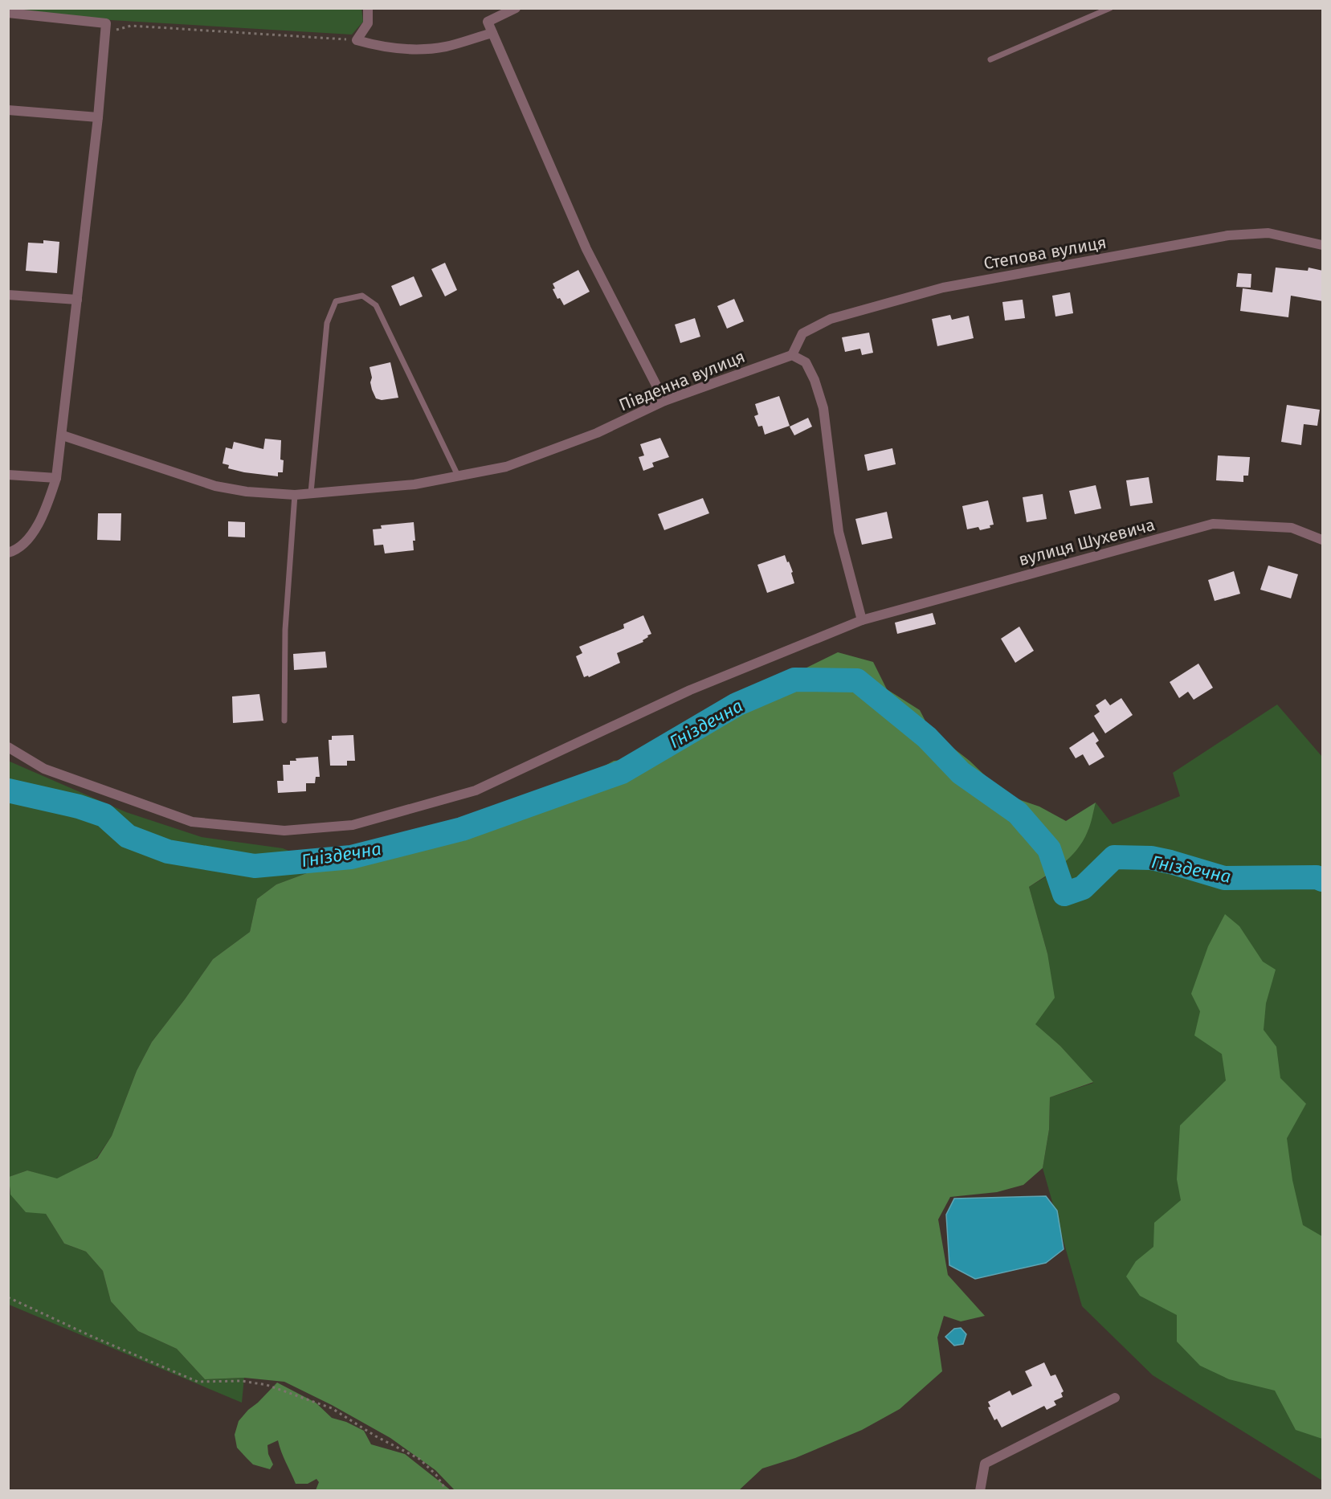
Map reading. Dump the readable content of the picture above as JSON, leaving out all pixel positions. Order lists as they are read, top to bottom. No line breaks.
{"streets":{"street":["Степова вулиця","Південна вулиця","вулиця Шухевича"]},"crossings":[["Степова вулиця","Південна вулиця"]],"water":["Гніздечна"]}
